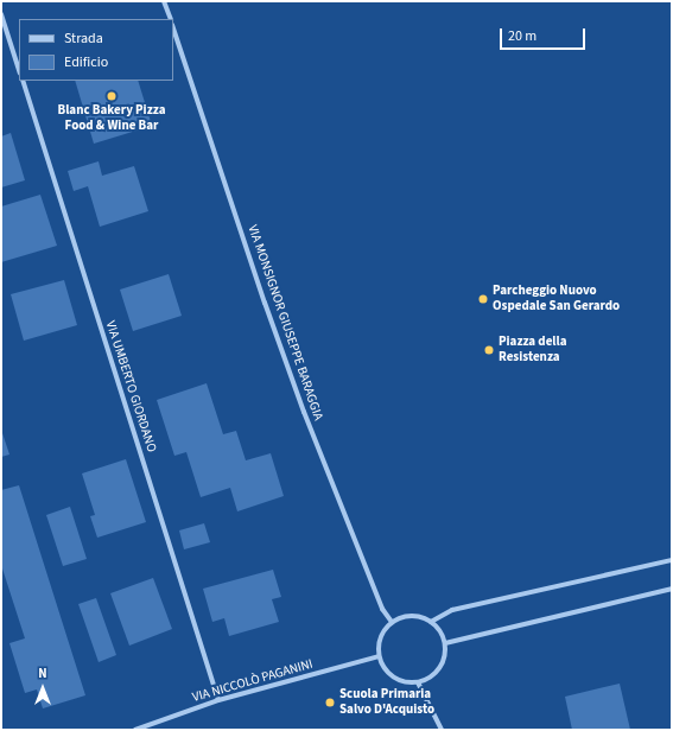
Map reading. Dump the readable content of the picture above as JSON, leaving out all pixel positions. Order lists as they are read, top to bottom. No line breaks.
{"streets":{"street":["VIA MONSIGNOR GIUSEPPE BARAGGIA","VIA UMBERTO GIORDANO","VIA NICCOLÒ PAGANINI"]},"crossings":[["VIA MONSIGNOR GIUSEPPE BARAGGIA","VIA NICCOLÒ PAGANINI"],["VIA UMBERTO GIORDANO","VIA NICCOLÒ PAGANINI"]],"places":["Blanc Bakery Pizza Food & Wine Bar","Parcheggio Nuovo Ospedale San Gerardo","Piazza della Resistenza","Scuola Primaria Salvo D'Acquisto"],"legend":["Strada","Edificio"],"scale_bar":"20 m","north":"top"}
